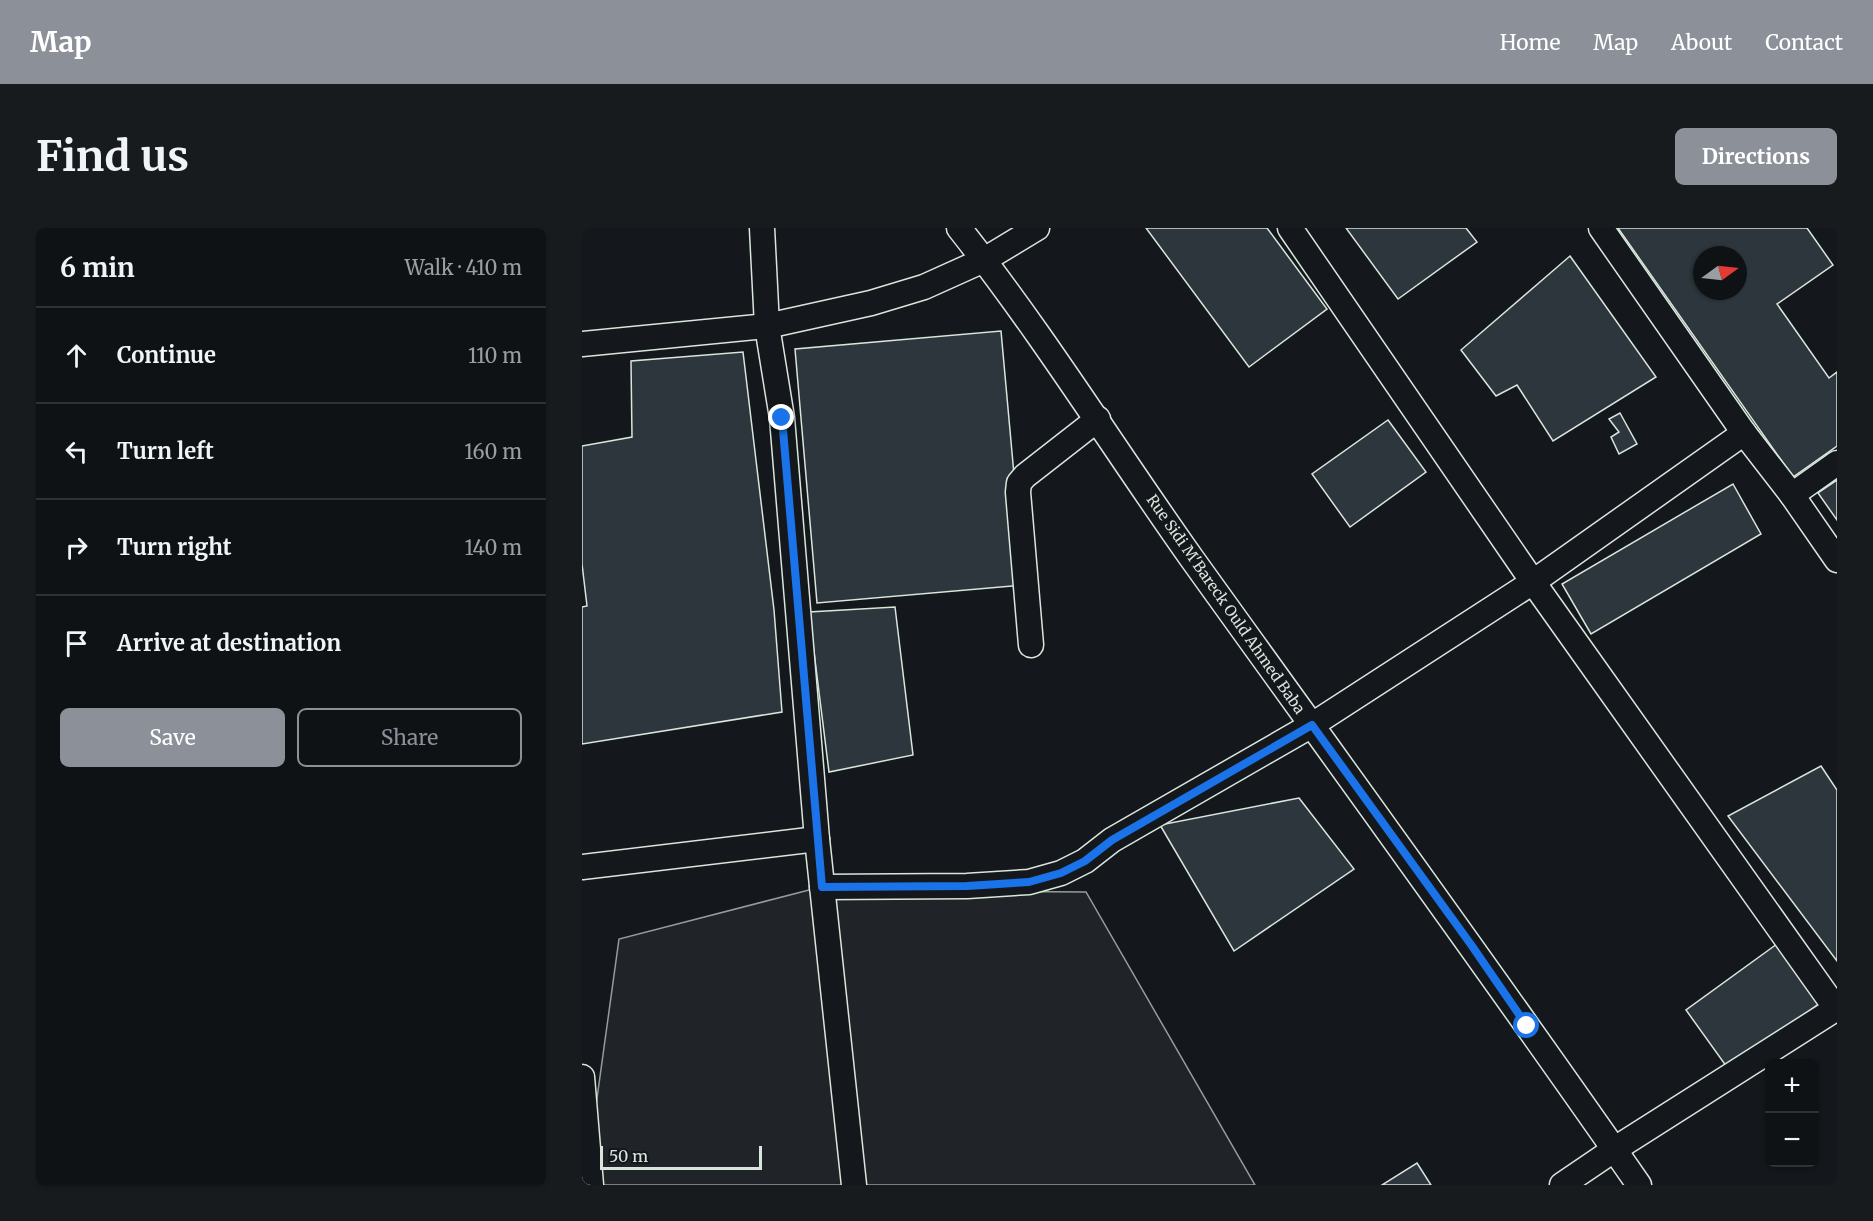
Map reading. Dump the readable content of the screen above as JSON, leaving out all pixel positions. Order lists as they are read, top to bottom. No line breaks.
{"streets":{"street":["Rue Sidi M'Bareck Ould Ahmed Baba"]},"scale_bar":"50 m","north":"right","page":{"header":"Map","nav":["Home","Map","About","Contact"],"buttons":["Directions",["Save","Share"]],"title":"Find us","heading":["6 min","Walk · 410 m"],"list":[["Continue","110 m"],["Turn left","160 m"],["Turn right","140 m"],"Arrive at destination"],"map_buttons":["+","−"],"scale":"50 m"}}
